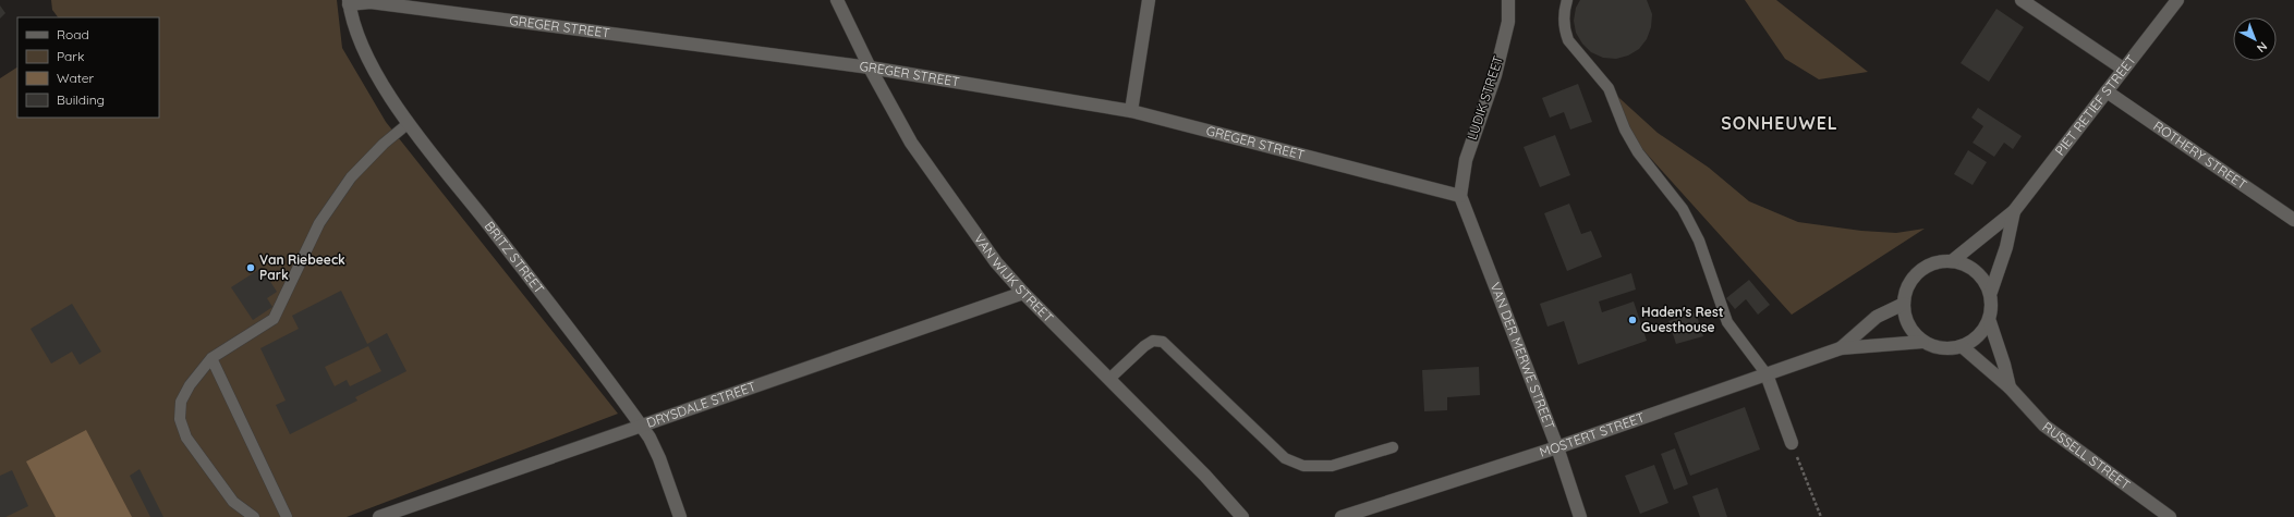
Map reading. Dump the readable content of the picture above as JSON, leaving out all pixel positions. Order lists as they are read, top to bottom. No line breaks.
{"streets":{"street":["GREGER STREET","LUDIK STREET","PIET RETIEF STREET","ROTHERY STREET","BRITZ STREET","VAN WIJK STREET","VAN DER MERWE STREET","DRYSDALE STREET","MOSTERT STREET","RUSSELL STREET"]},"crossings":[["GREGER STREET","LUDIK STREET"],["GREGER STREET","BRITZ STREET"],["GREGER STREET","VAN WIJK STREET"],["GREGER STREET","VAN DER MERWE STREET"],["LUDIK STREET","VAN DER MERWE STREET"],["PIET RETIEF STREET","ROTHERY STREET"],["PIET RETIEF STREET","MOSTERT STREET"],["PIET RETIEF STREET","RUSSELL STREET"],["BRITZ STREET","DRYSDALE STREET"],["VAN WIJK STREET","DRYSDALE STREET"],["VAN DER MERWE STREET","MOSTERT STREET"],["MOSTERT STREET","RUSSELL STREET"]],"districts":["SONHEUWEL"],"places":["Van Riebeeck Park","Haden's Rest Guesthouse"],"legend":["Road","Park","Water","Building"],"north":"bottom right"}
